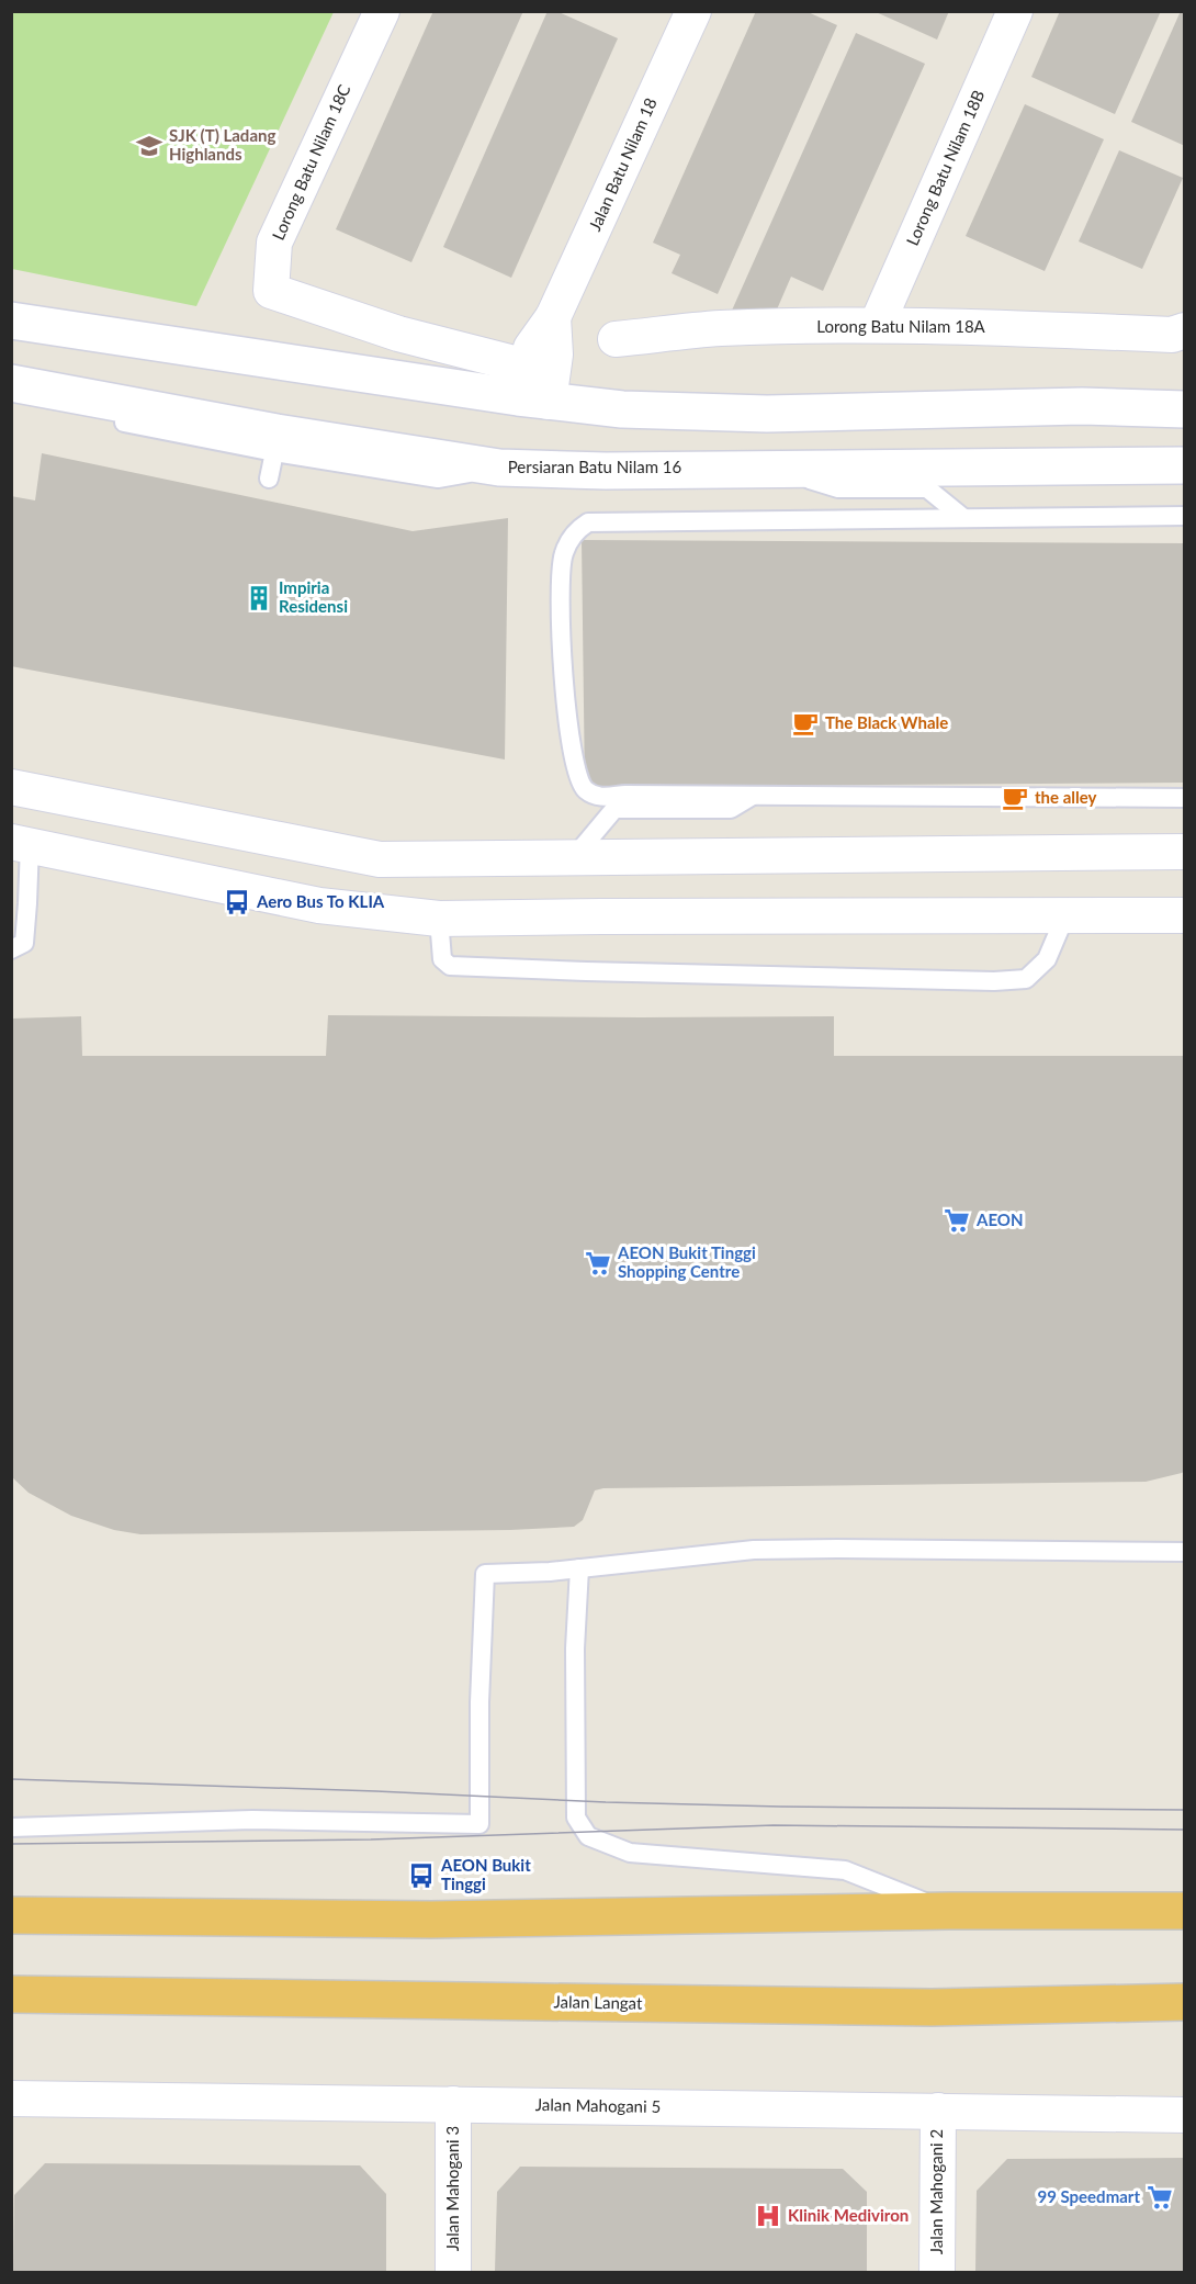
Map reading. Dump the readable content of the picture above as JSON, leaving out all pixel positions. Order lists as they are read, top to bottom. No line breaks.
{"streets":{"highway":["Jalan Langat"],"street":["Lorong Batu Nilam 18C","Jalan Batu Nilam 18","Lorong Batu Nilam 18B","Lorong Batu Nilam 18A","Persiaran Batu Nilam 16","Jalan Mahogani 5","Jalan Mahogani 3","Jalan Mahogani 2"]},"crossings":[["Lorong Batu Nilam 18C","Jalan Batu Nilam 18"],["Lorong Batu Nilam 18B","Lorong Batu Nilam 18A"],["Jalan Mahogani 5","Jalan Mahogani 3"],["Jalan Mahogani 5","Jalan Mahogani 2"]],"places":{"school or university":["SJK (T) Ladang Highlands"],"building":["Impiria Residensi"],"cafe":["The Black Whale","the alley"],"bus stop":["Aero Bus To KLIA","AEON Bukit Tinggi"],"supermarket":["AEON","AEON Bukit Tinggi Shopping Centre","99 Speedmart"],"hospital":["Klinik Mediviron"]}}
